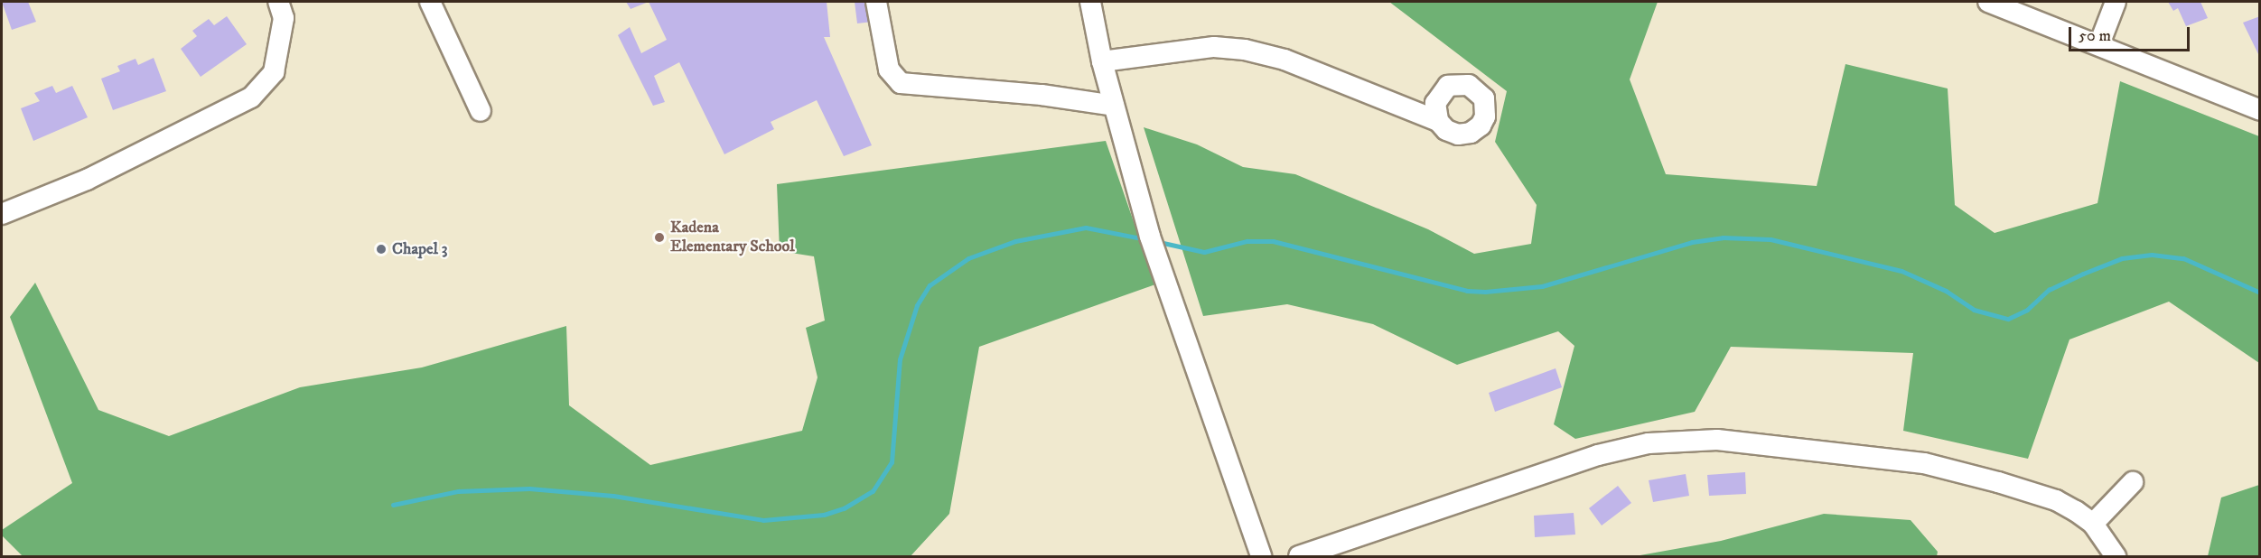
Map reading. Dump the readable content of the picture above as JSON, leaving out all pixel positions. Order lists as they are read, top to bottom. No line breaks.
{"places":["Kadena Elementary School","Chapel 3"],"scale_bar":"50 m"}
